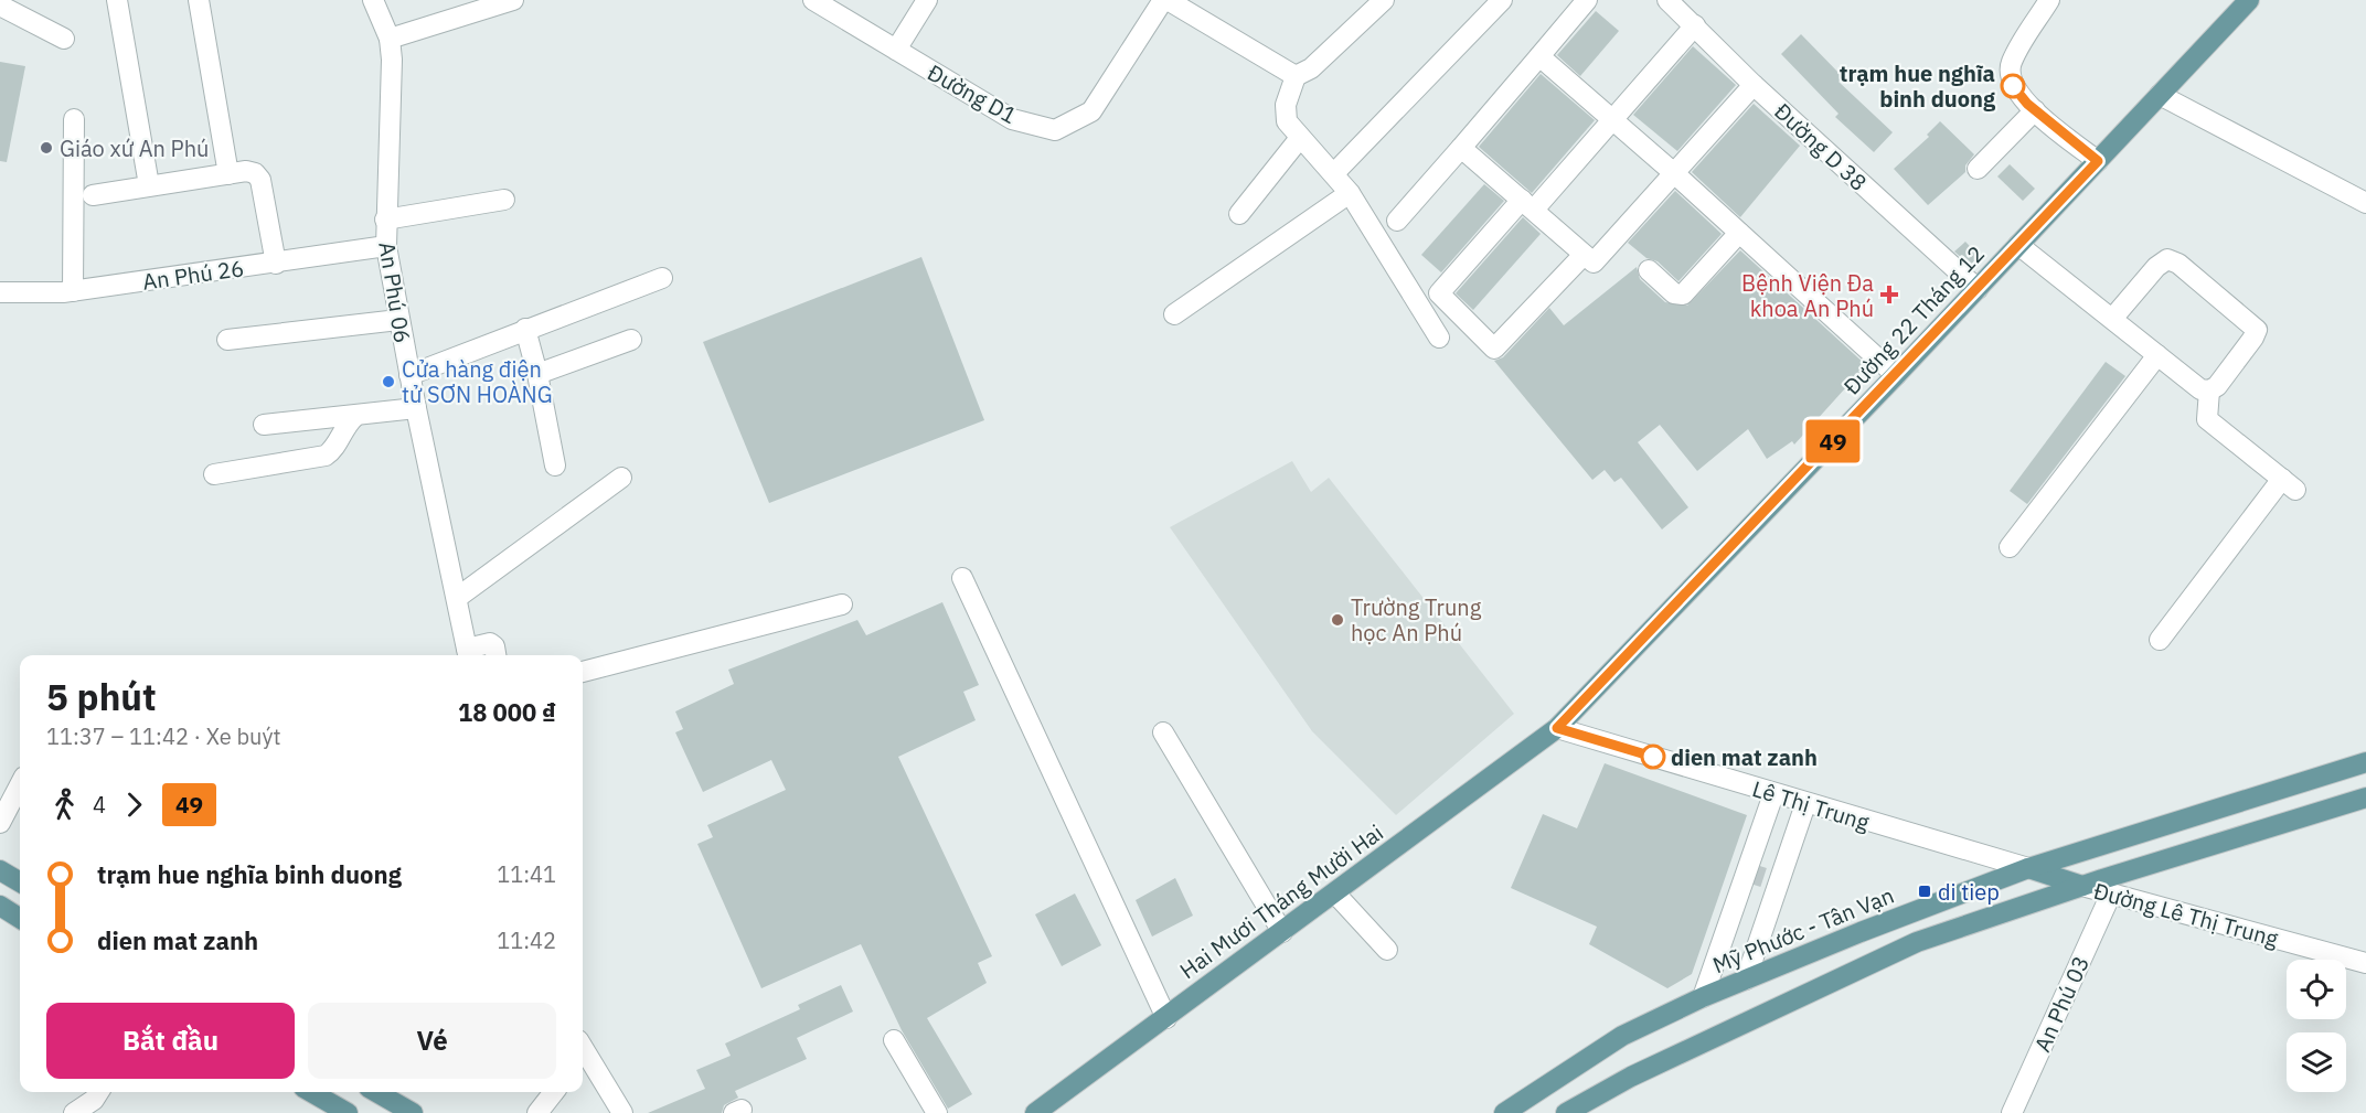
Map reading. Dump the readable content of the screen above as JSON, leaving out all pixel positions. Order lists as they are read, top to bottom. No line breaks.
{"streets":{"main road":["Đường 22 Tháng 12","Hai Mươi Tháng Mười Hai","Mỹ Phước - Tân Vạn"],"street":["Đường D1","Đường D 38","An Phú 26","An Phú 06","Lê Thị Trung","Đường Lê Thị Trung","An Phú 03"]},"crossings":[["Đường D 38","Đường 22 Tháng 12"],["An Phú 26","An Phú 06"],["Đường 22 Tháng 12","Lê Thị Trung"],["Đường 22 Tháng 12","Hai Mươi Tháng Mười Hai"],["Lê Thị Trung","Hai Mươi Tháng Mười Hai"],["Lê Thị Trung","Mỹ Phước - Tân Vạn"],["Đường Lê Thị Trung","An Phú 03"]],"places":{"other":["trạm hue nghĩa binh duong","Giáo xứ An Phú","Cửa hàng điện tử SƠN HOÀNG","Trường Trung học An Phú","dien mat zanh"],"health":["Bệnh Viện Đa khoa An Phú"],"transit":["di tiep"]},"lines":["bus line 49"],"page":{"on_map":"49","heading":["5 phút","11:37 – 11:42 · Xe buýt","18 000 ₫"],"legs":["4","49"],"list":[{"name":"trạm hue nghĩa binh duong","value":"11:41"},{"name":"dien mat zanh","value":"11:42"}],"buttons":["Bắt đầu","Vé"]}}
